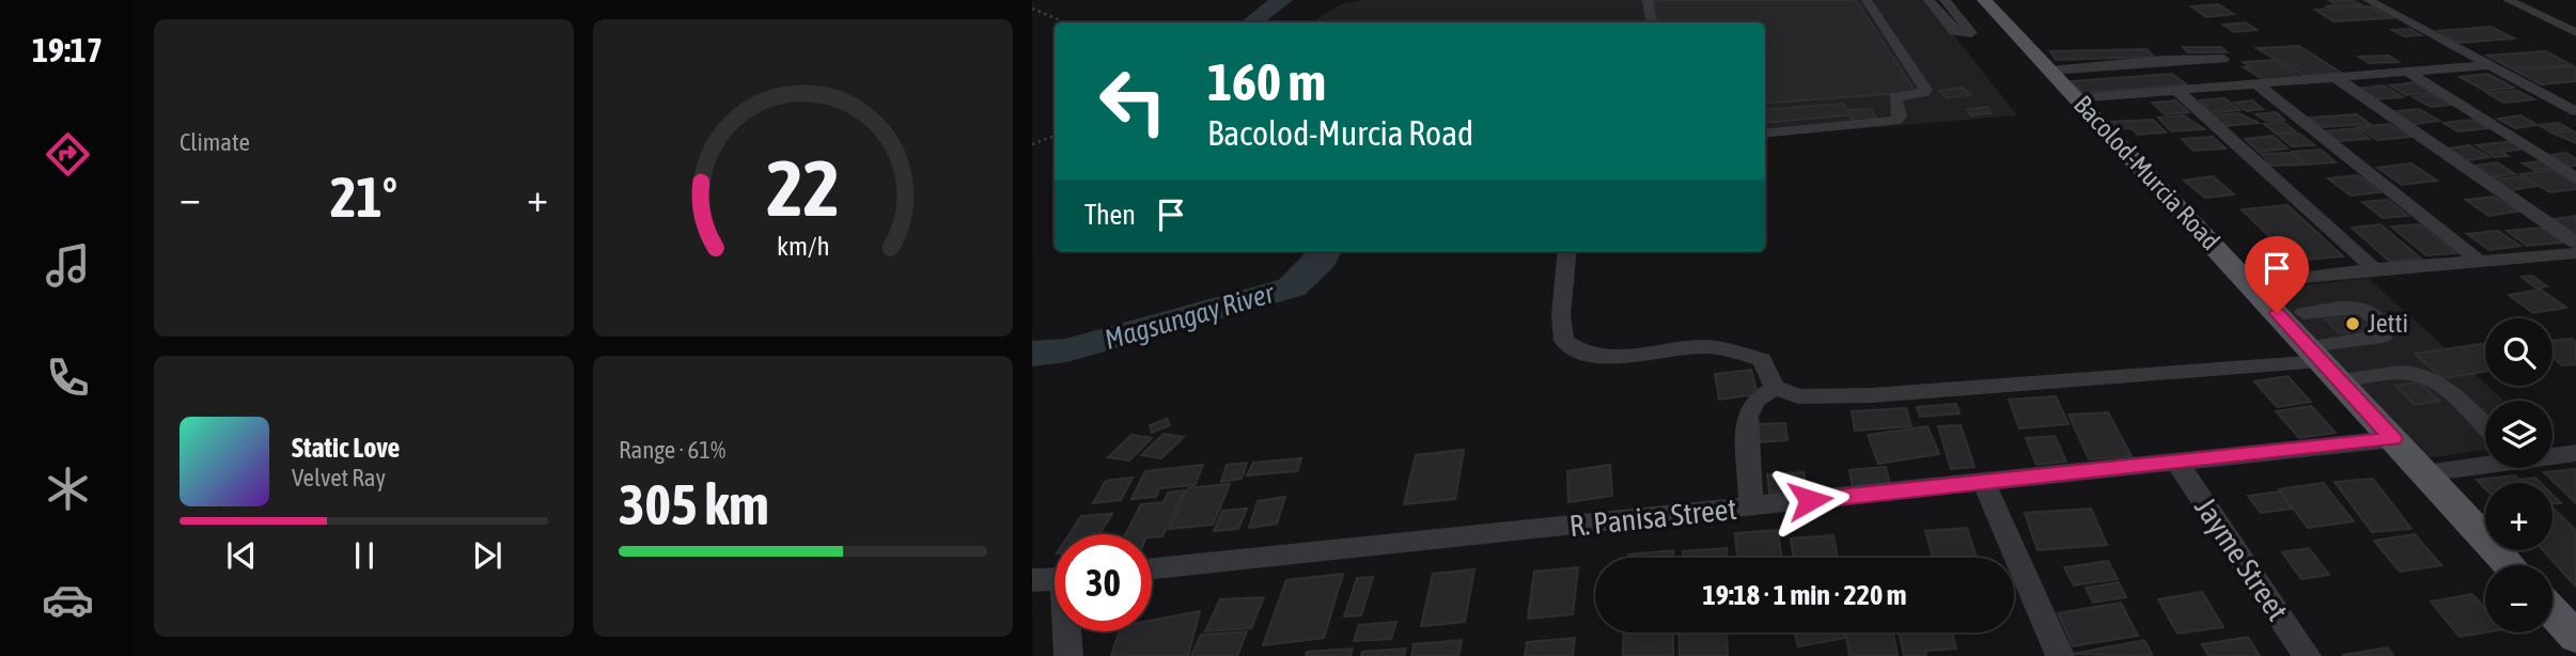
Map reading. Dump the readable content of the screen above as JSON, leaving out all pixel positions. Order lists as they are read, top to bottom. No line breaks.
{"streets":{"main road":["Bacolod-Murcia Road"],"street":["R. Panisa Street","Jayme Street"]},"crossings":[["Bacolod-Murcia Road","R. Panisa Street"],["R. Panisa Street","Jayme Street"]],"water":["Magsungay River"],"places":["Jetti"],"page":{"tabs":"19:17","tile":["Climate",["Range · 61%","305 km"]],"turn":["160 m","Bacolod-Murcia Road"],"heat":["−","21°","+"],"then":"Then","map_buttons":["+","−"],"song":["Static Love","Velvet Ray"],"limit":"30","trip":"19:18 · 1 min · 220 m","gauge":["22","km/h"]}}
